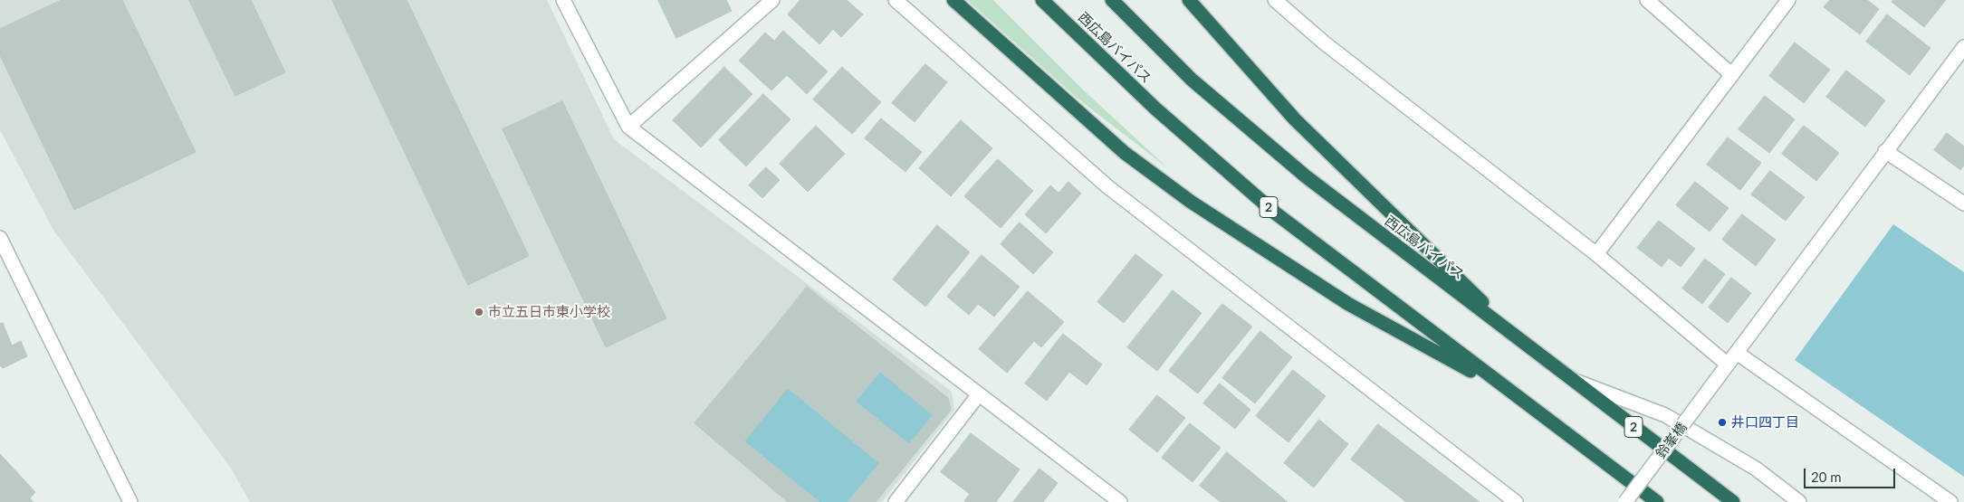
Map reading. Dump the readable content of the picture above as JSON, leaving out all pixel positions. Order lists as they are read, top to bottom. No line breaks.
{"streets":{"highway":["西広島バイパス","2"],"street":["鈴峯橋"]},"places":["市立五日市東小学校","井口四丁目"],"scale_bar":"20 m"}
